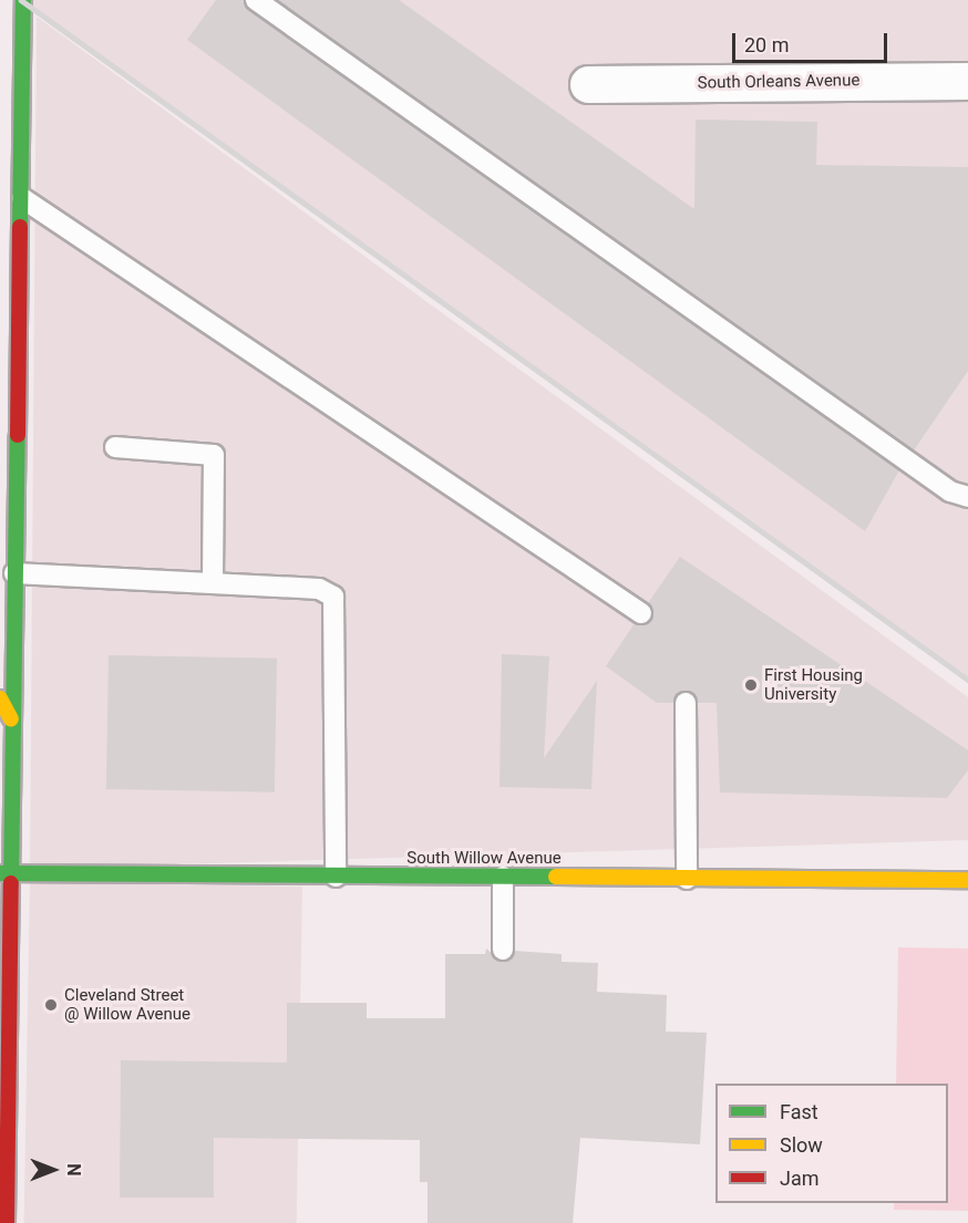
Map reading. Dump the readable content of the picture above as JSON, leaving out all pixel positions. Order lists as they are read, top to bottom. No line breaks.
{"streets":{"main road":["South Willow Avenue"],"street":["South Orleans Avenue"]},"places":["First Housing University","Cleveland Street @ Willow Avenue"],"legend":["Fast","Slow","Jam"],"scale_bar":"20 m","north":"right"}
